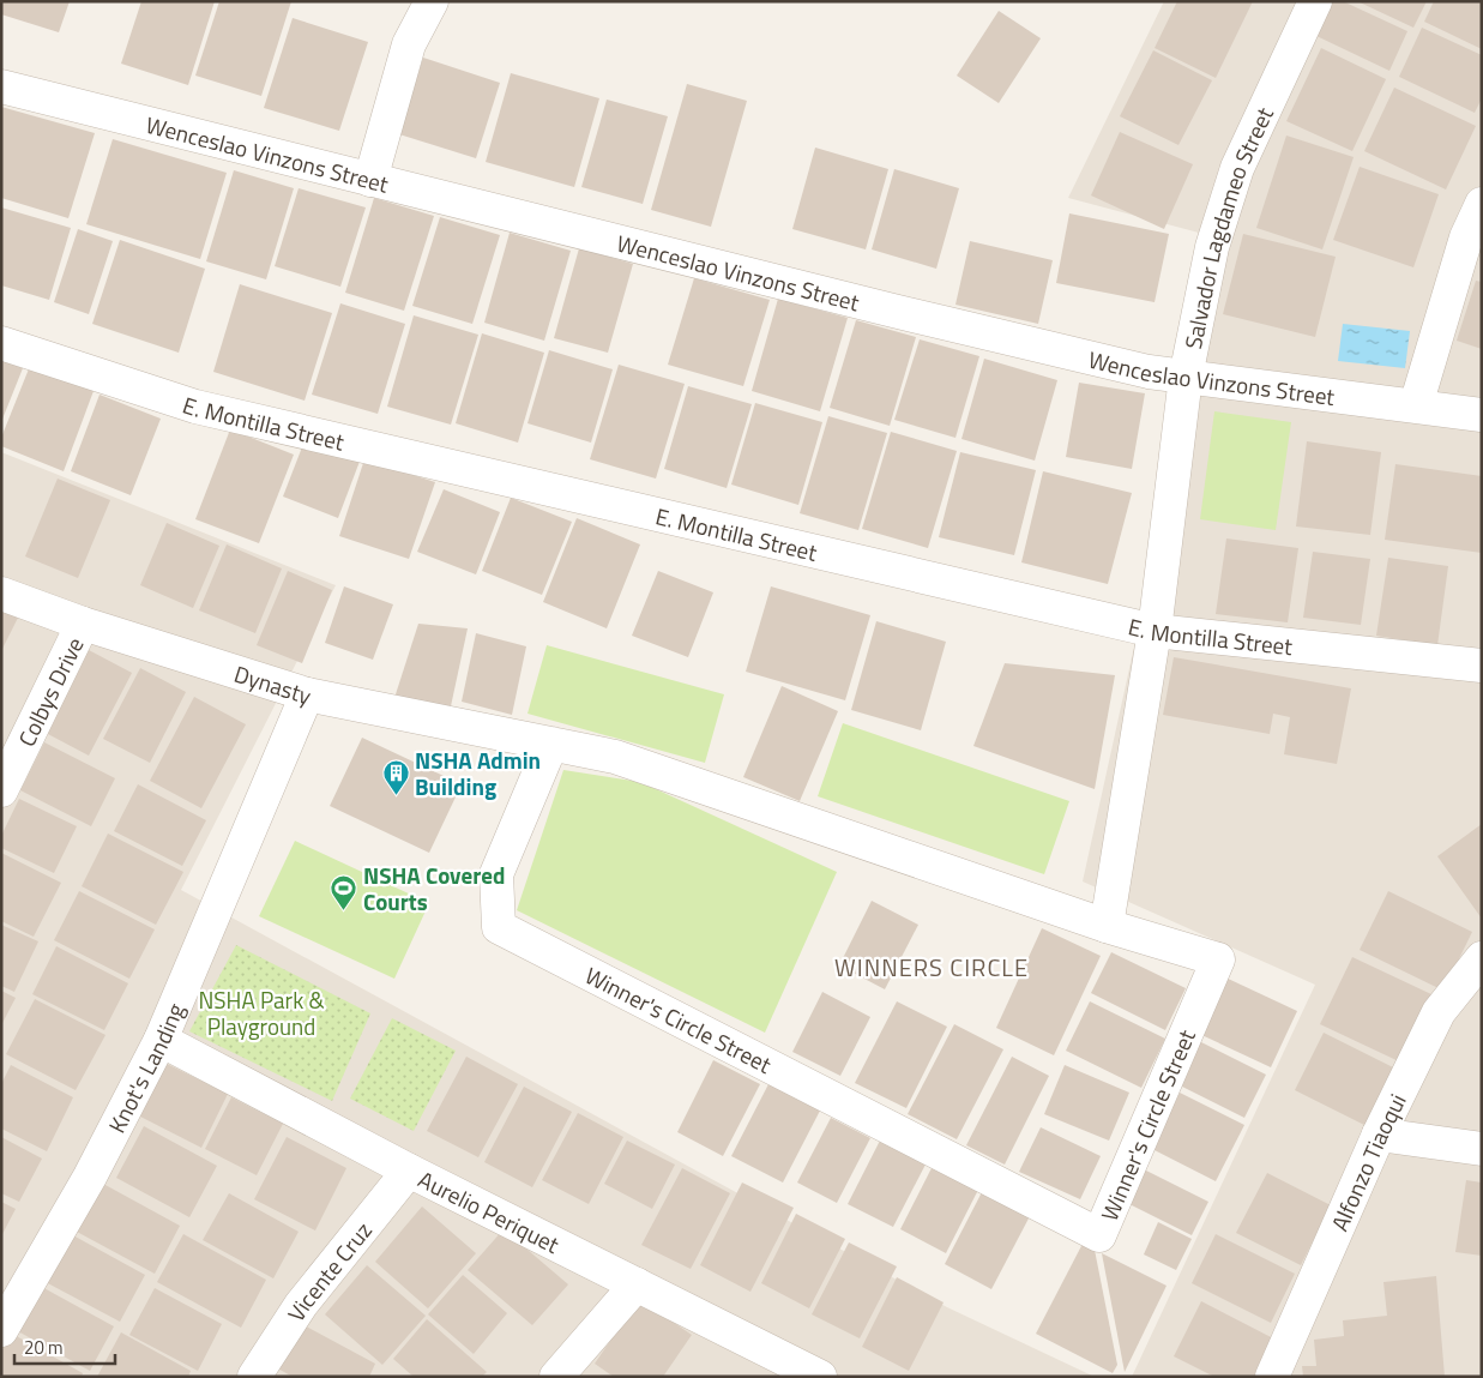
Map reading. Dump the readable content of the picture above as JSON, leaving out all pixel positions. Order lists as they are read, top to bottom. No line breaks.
{"streets":{"street":["Wenceslao Vinzons Street","Salvador Lagdameo Street","E. Montilla Street","Dynasty","Colbys Drive","Winner's Circle Street","Knot's Landing","Alfonzo Tiaoqui","Aurelio Periquet","Vicente Cruz"]},"crossings":[["Wenceslao Vinzons Street","Salvador Lagdameo Street"],["Salvador Lagdameo Street","E. Montilla Street"],["Salvador Lagdameo Street","Winner's Circle Street"],["Dynasty","Colbys Drive"],["Dynasty","Winner's Circle Street"],["Dynasty","Knot's Landing"],["Knot's Landing","Aurelio Periquet"],["Aurelio Periquet","Vicente Cruz"]],"districts":["WINNERS CIRCLE"],"parks":["NSHA Park & Playground"],"places":{"building":["NSHA Admin Building"],"sports":["NSHA Covered Courts"]},"scale_bar":"20 m"}
